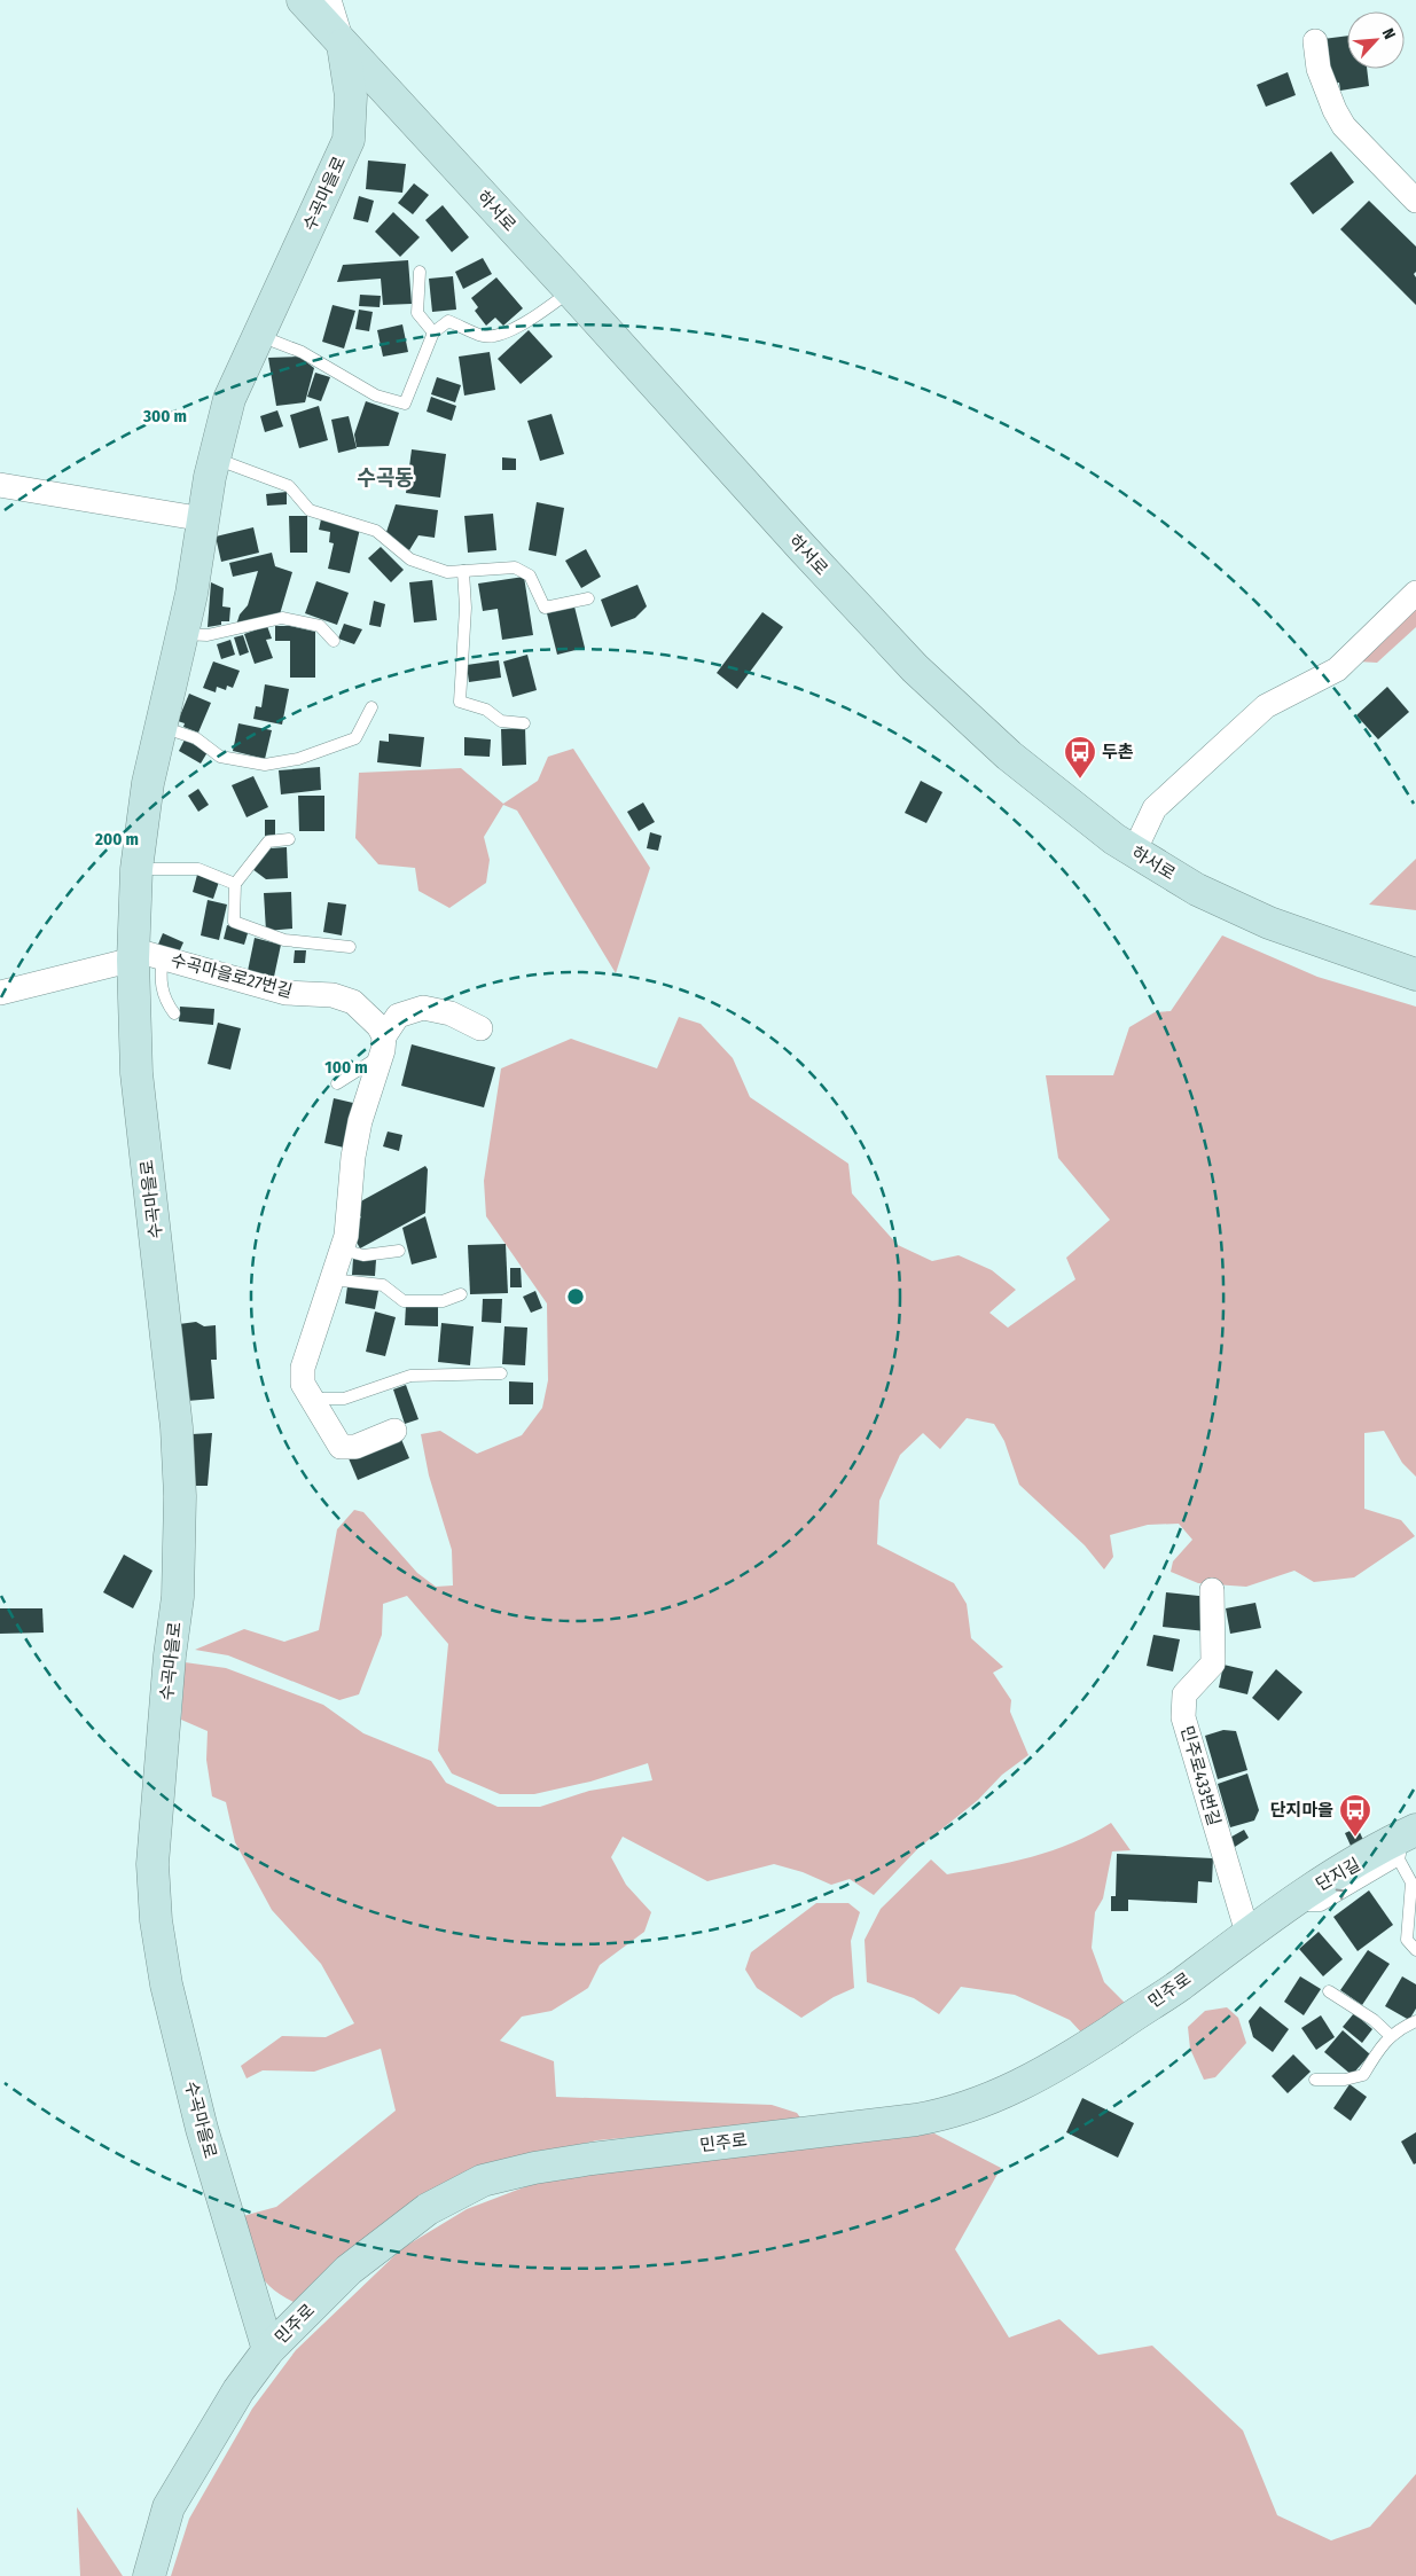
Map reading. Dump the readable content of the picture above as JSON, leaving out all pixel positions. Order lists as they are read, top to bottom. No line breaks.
{"streets":{"street":["수곡마을로","하서로","수곡마을로27번길","민주로433번길","민주로"]},"crossings":[["수곡마을로","하서로"],["수곡마을로","수곡마을로27번길"],["수곡마을로","민주로"],["민주로433번길","민주로"]],"districts":["수곡동"],"places":{"bus stop":["두촌","단지마을"]},"north":"top right","rings":["300 m","200 m","100 m"]}
